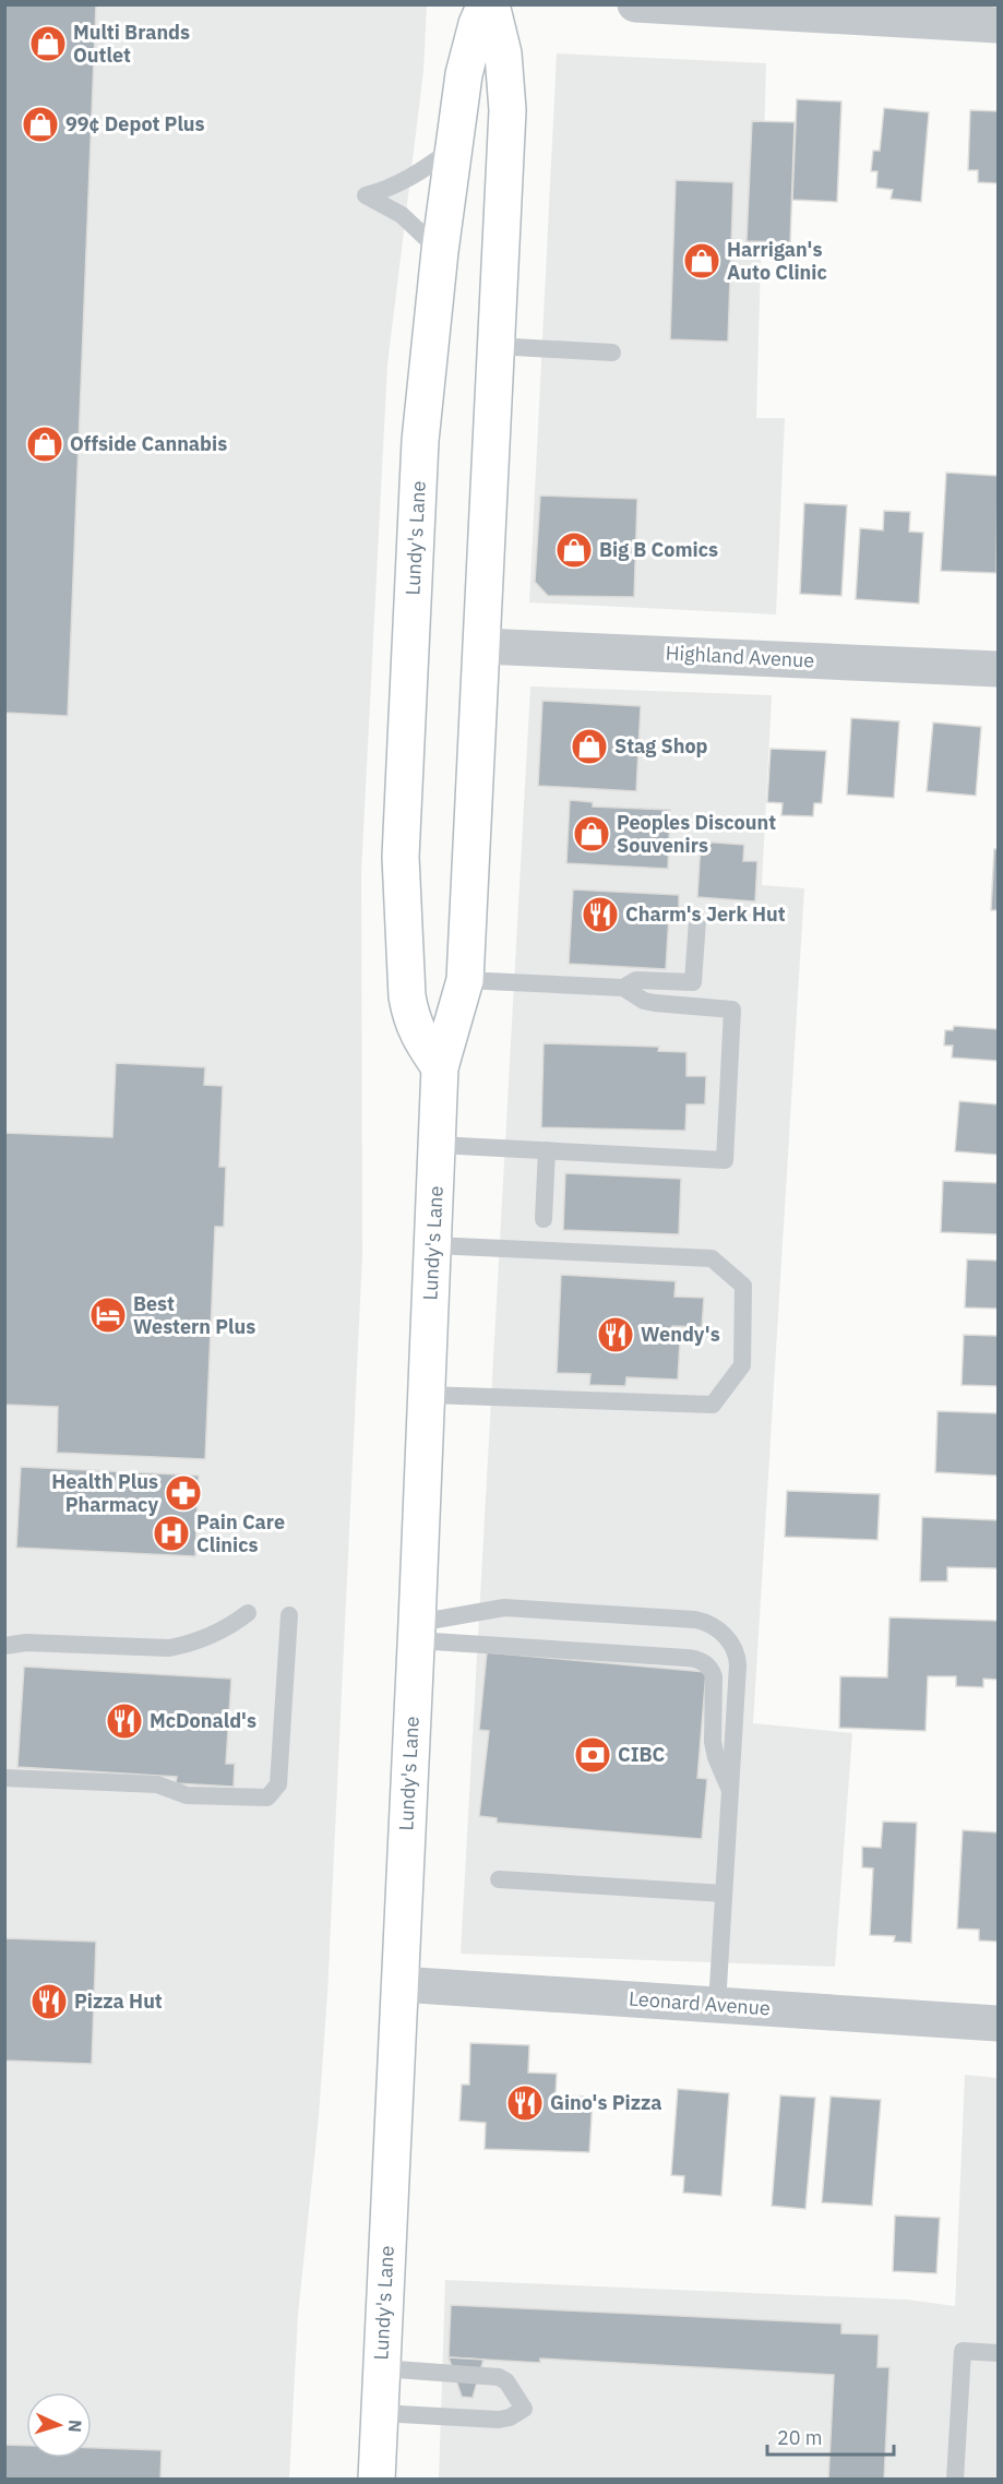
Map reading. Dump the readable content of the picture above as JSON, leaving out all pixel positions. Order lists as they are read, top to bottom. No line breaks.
{"streets":{"main road":["Lundy's Lane"],"street":["Highland Avenue","Leonard Avenue"]},"crossings":[["Lundy's Lane","Highland Avenue"],["Lundy's Lane","Leonard Avenue"]],"places":{"shop":["Multi Brands Outlet","99¢ Depot Plus","Harrigan's Auto Clinic","Offside Cannabis","Big B Comics","Stag Shop","Peoples Discount Souvenirs"],"restaurant":["Charm's Jerk Hut","Wendy's","McDonald's","Pizza Hut","Gino's Pizza"],"hotel":["Best Western Plus"],"pharmacy":["Health Plus Pharmacy"],"hospital":["Pain Care Clinics"],"bank":["CIBC"]},"scale_bar":"20 m","north":"right"}
